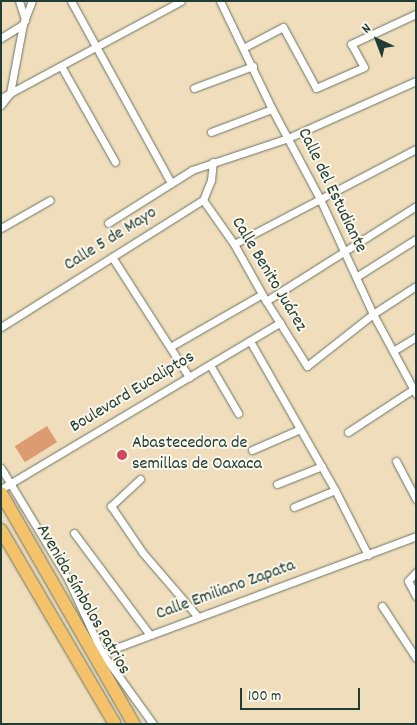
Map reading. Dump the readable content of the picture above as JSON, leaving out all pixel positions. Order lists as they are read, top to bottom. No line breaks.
{"streets":{"highway":["Avenida Símbolos Patrios"],"street":["Calle del Estudiante","Calle 5 de Mayo","Calle Benito Juárez","Boulevard Eucaliptos","Calle Emiliano Zapata"]},"crossings":[["Calle del Estudiante","Calle Benito Juárez"],["Calle 5 de Mayo","Calle Benito Juárez"],["Calle Benito Juárez","Boulevard Eucaliptos"],["Calle Emiliano Zapata","Avenida Símbolos Patrios"]],"places":["Abastecedora de semillas de Oaxaca"],"scale_bar":"100 m","north":"top left"}
